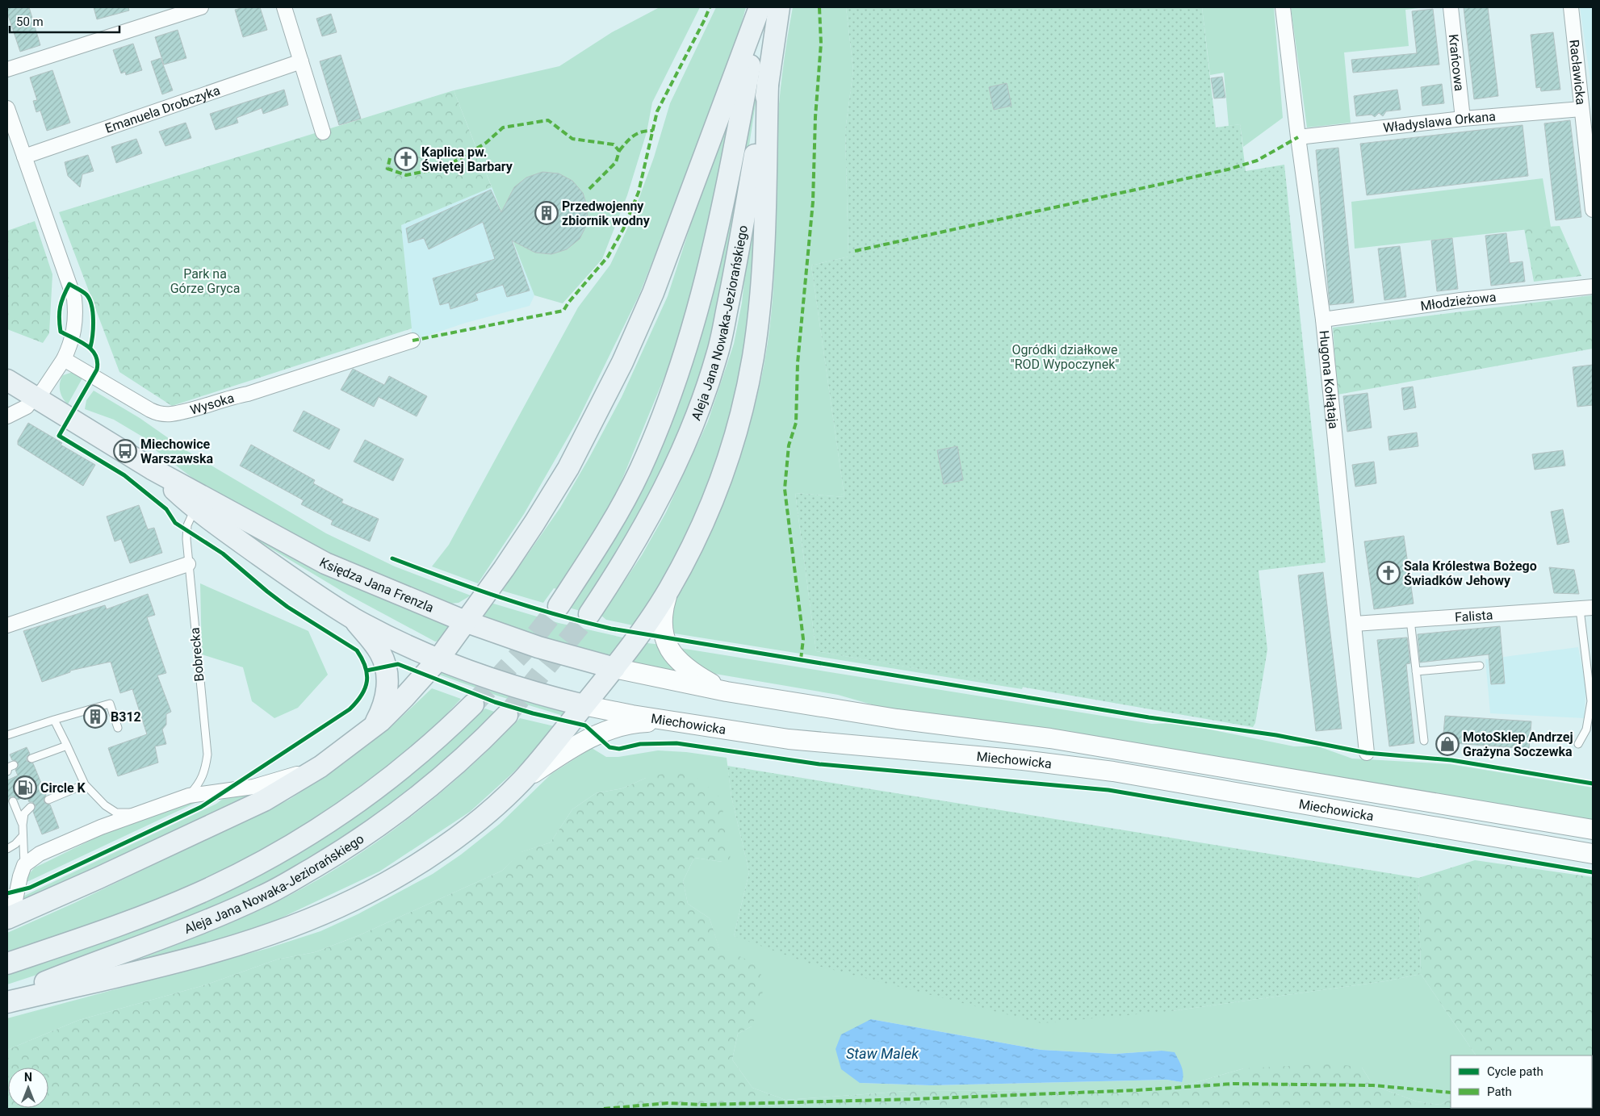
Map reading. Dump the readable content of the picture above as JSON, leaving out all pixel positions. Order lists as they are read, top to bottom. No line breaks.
{"streets":{"main road":["Aleja Jana Nowaka-Jeziorańskiego","Księdza Jana Frenzla","Miechowicka"],"street":["Krańcowa","Racławicka","Emanuela Drobczyka","Władyslawa Orkana","Młodzieżowa","Hugona Kołłątaja","Wysoka","Falista"],"lane":["Bobrecka"]},"crossings":[["Krańcowa","Władyslawa Orkana"],["Racławicka","Władyslawa Orkana"],["Władyslawa Orkana","Hugona Kołłątaja"],["Młodzieżowa","Hugona Kołłątaja"],["Hugona Kołłątaja","Falista"],["Księdza Jana Frenzla","Bobrecka"],["Księdza Jana Frenzla","Miechowicka"]],"water":["Staw Malek"],"parks":["Park na Górze Gryca","Ogródki działkowe \"ROD Wypoczynek\""],"places":{"church":["Kaplica pw. Świętej Barbary","Sala Królestwa Bożego Świadków Jehowy"],"building":["Przedwojenny zbiornik wodny","B312"],"bus stop":["Miechowice Warszawska"],"shop":["MotoSklep Andrzej Grażyna Soczewka"],"fuel station":["Circle K"]},"legend":["Cycle path","Path"],"scale_bar":"50 m","north":"top"}
